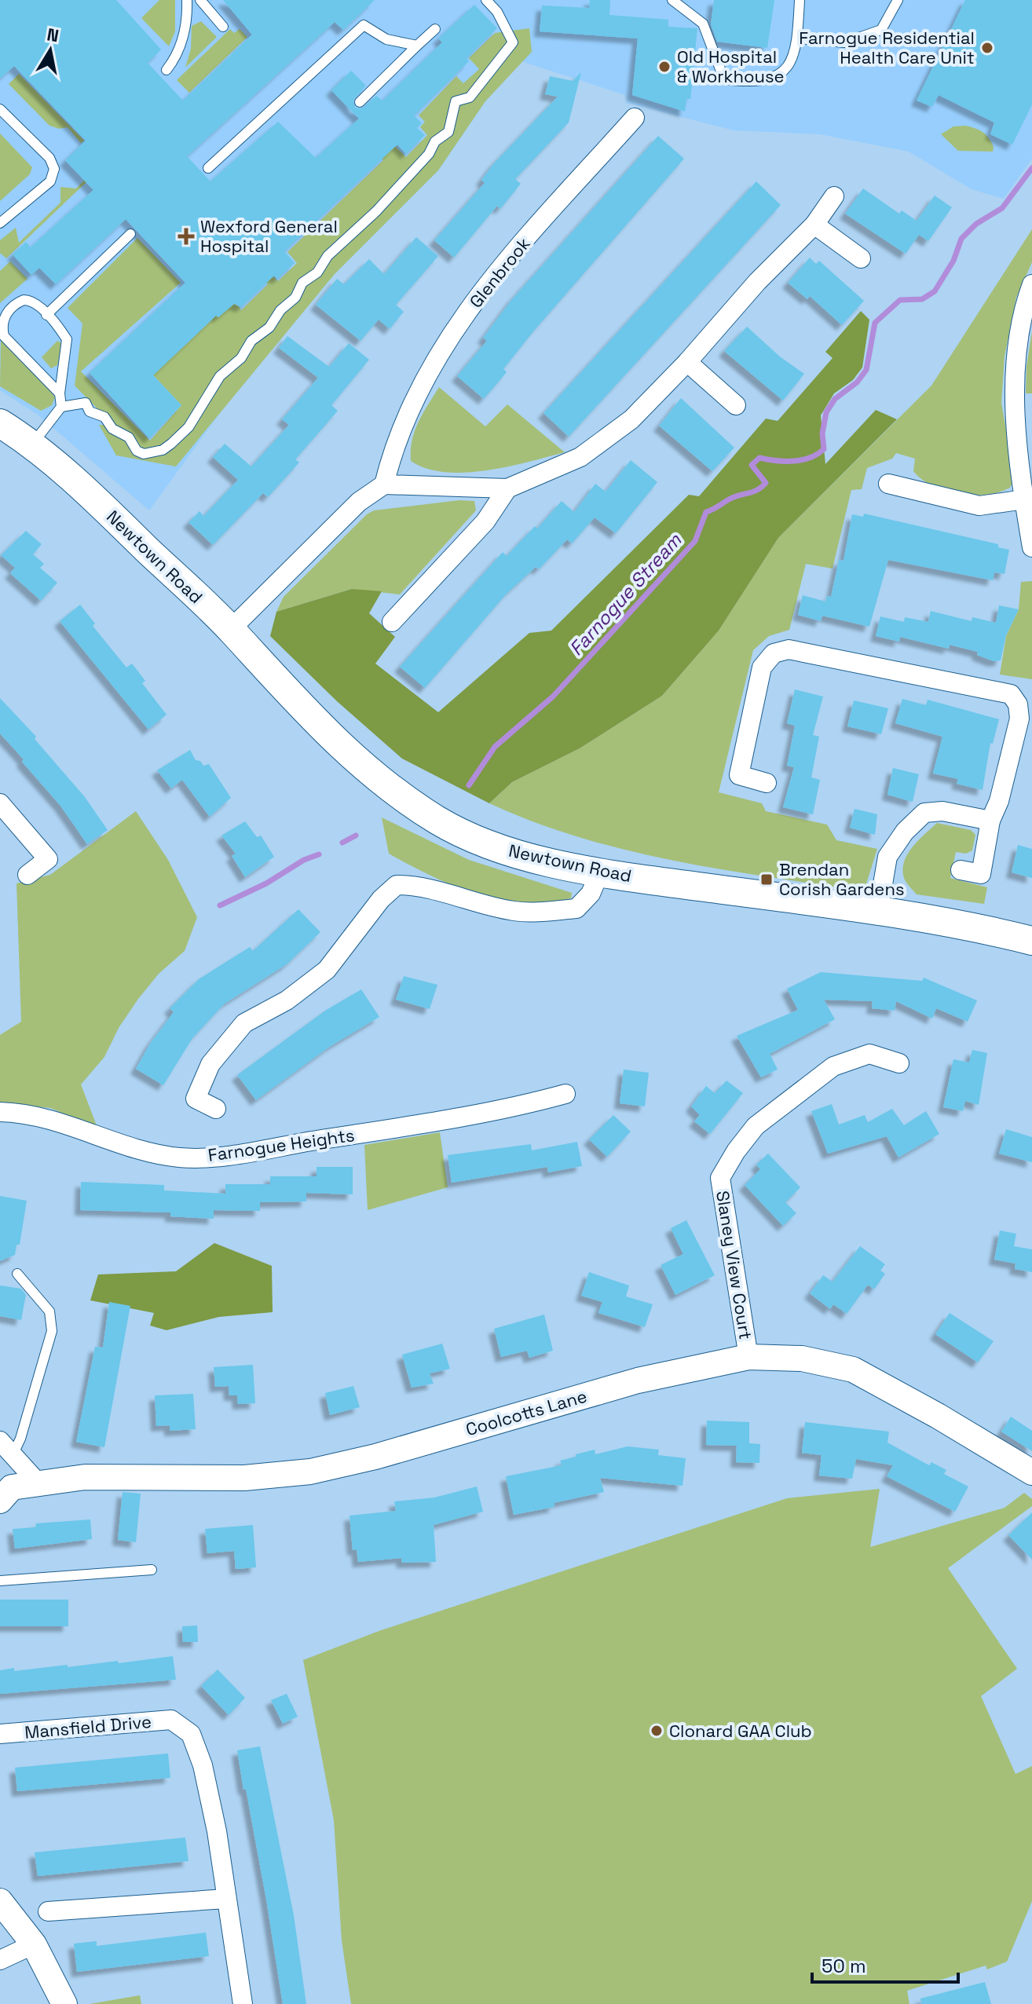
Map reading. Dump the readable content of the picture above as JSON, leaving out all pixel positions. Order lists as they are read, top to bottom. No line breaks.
{"streets":{"main road":["Newtown Road"],"street":["Glenbrook","Farnogue Heights","Slaney View Court","Coolcotts Lane","Mansfield Drive"]},"crossings":[["Slaney View Court","Coolcotts Lane"]],"water":["Farnogue Stream"],"places":{"other":["Farnogue Residential Health Care Unit","Old Hospital & Workhouse","Clonard GAA Club"],"health":["Wexford General Hospital"],"transit":["Brendan Corish Gardens"]},"scale_bar":"50 m","north":"top"}
